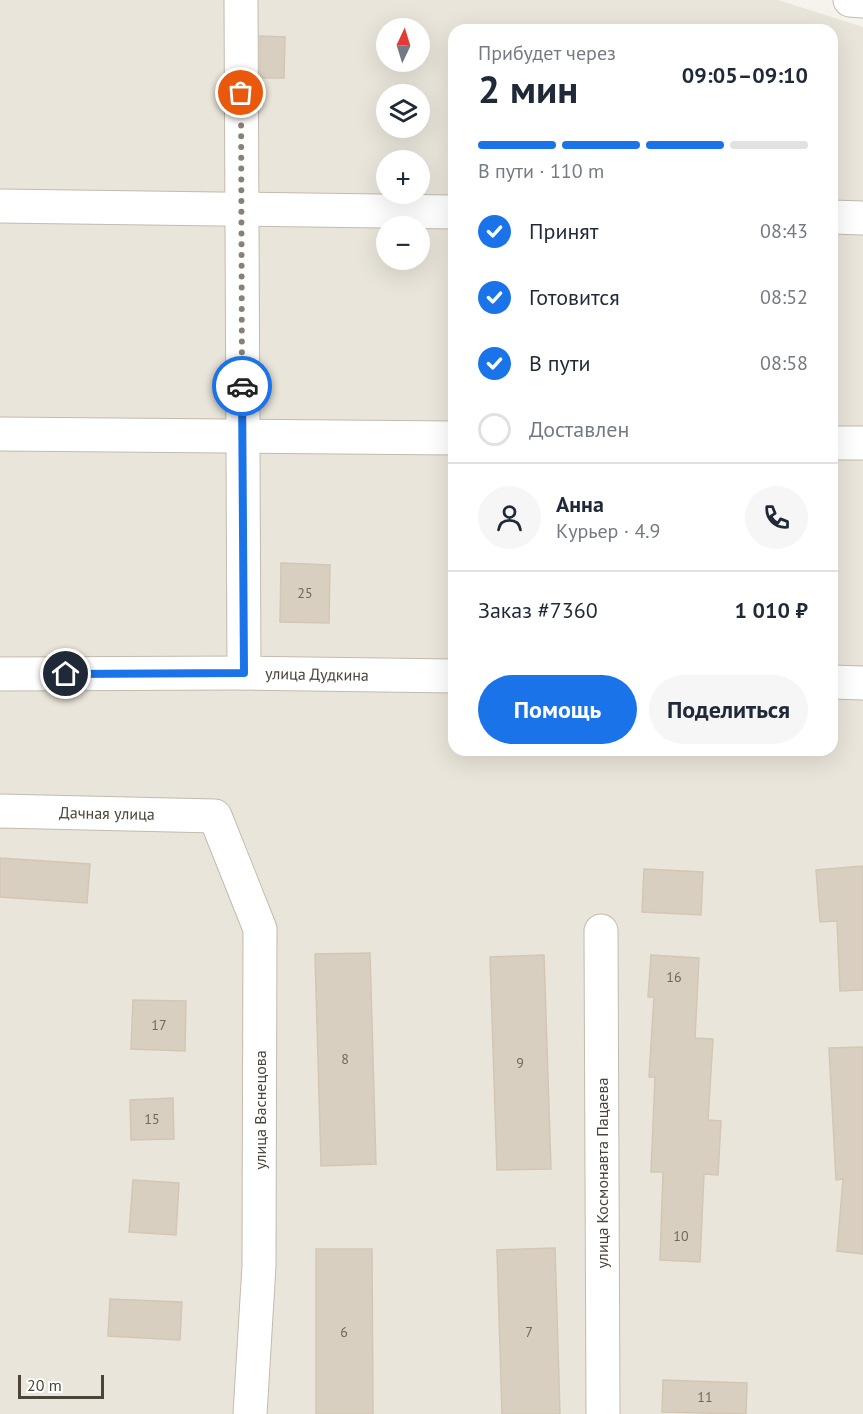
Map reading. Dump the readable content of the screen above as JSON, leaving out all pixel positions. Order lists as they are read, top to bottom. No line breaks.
{"streets":{"street":["улица Дудкина","Дачная улица","улица Васнецова","улица Космонавта Пацаева"]},"crossings":[["Дачная улица","улица Васнецова"]],"house_numbers":["25","16","17","8","9","15","10","6","7","11"],"scale_bar":"20 m","north":"top","page":{"map_buttons":["+","−"],"heading":["2 мин","Прибудет через","09:05–09:10"],"panel":["Анна","Курьер · 4.9","Заказ #7360","1 010 ₽"],"bar":"В пути · 110 m","list":[["Принят","08:43"],["Готовится","08:52"],["В пути","08:58"],"Доставлен"],"buttons":["Помощь","Поделиться"],"scale":"20 m"}}
